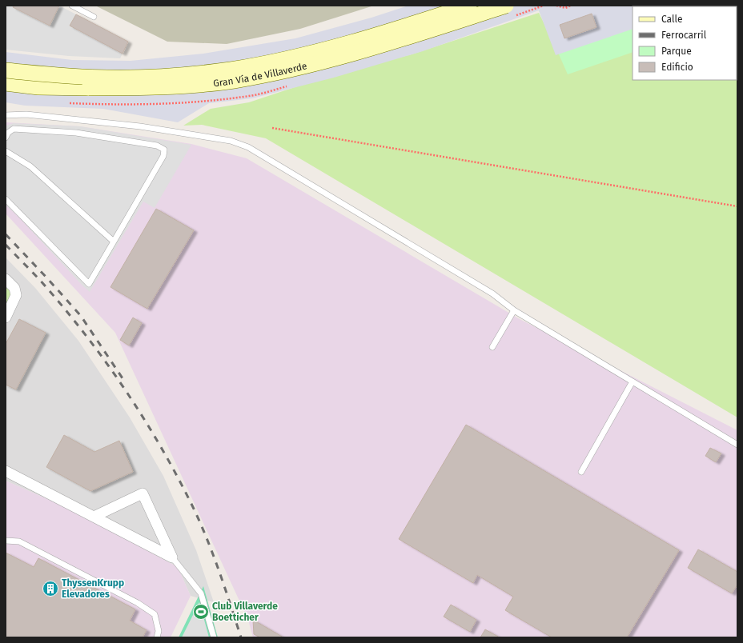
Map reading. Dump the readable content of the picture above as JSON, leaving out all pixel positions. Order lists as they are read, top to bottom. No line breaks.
{"streets":{"street":["Gran Vía de Villaverde"]},"places":{"building":["ThyssenKrupp Elevadores"],"sports":["Club Villaverde Boetticher"]},"legend":["Calle","Ferrocarril","Parque","Edificio"]}
